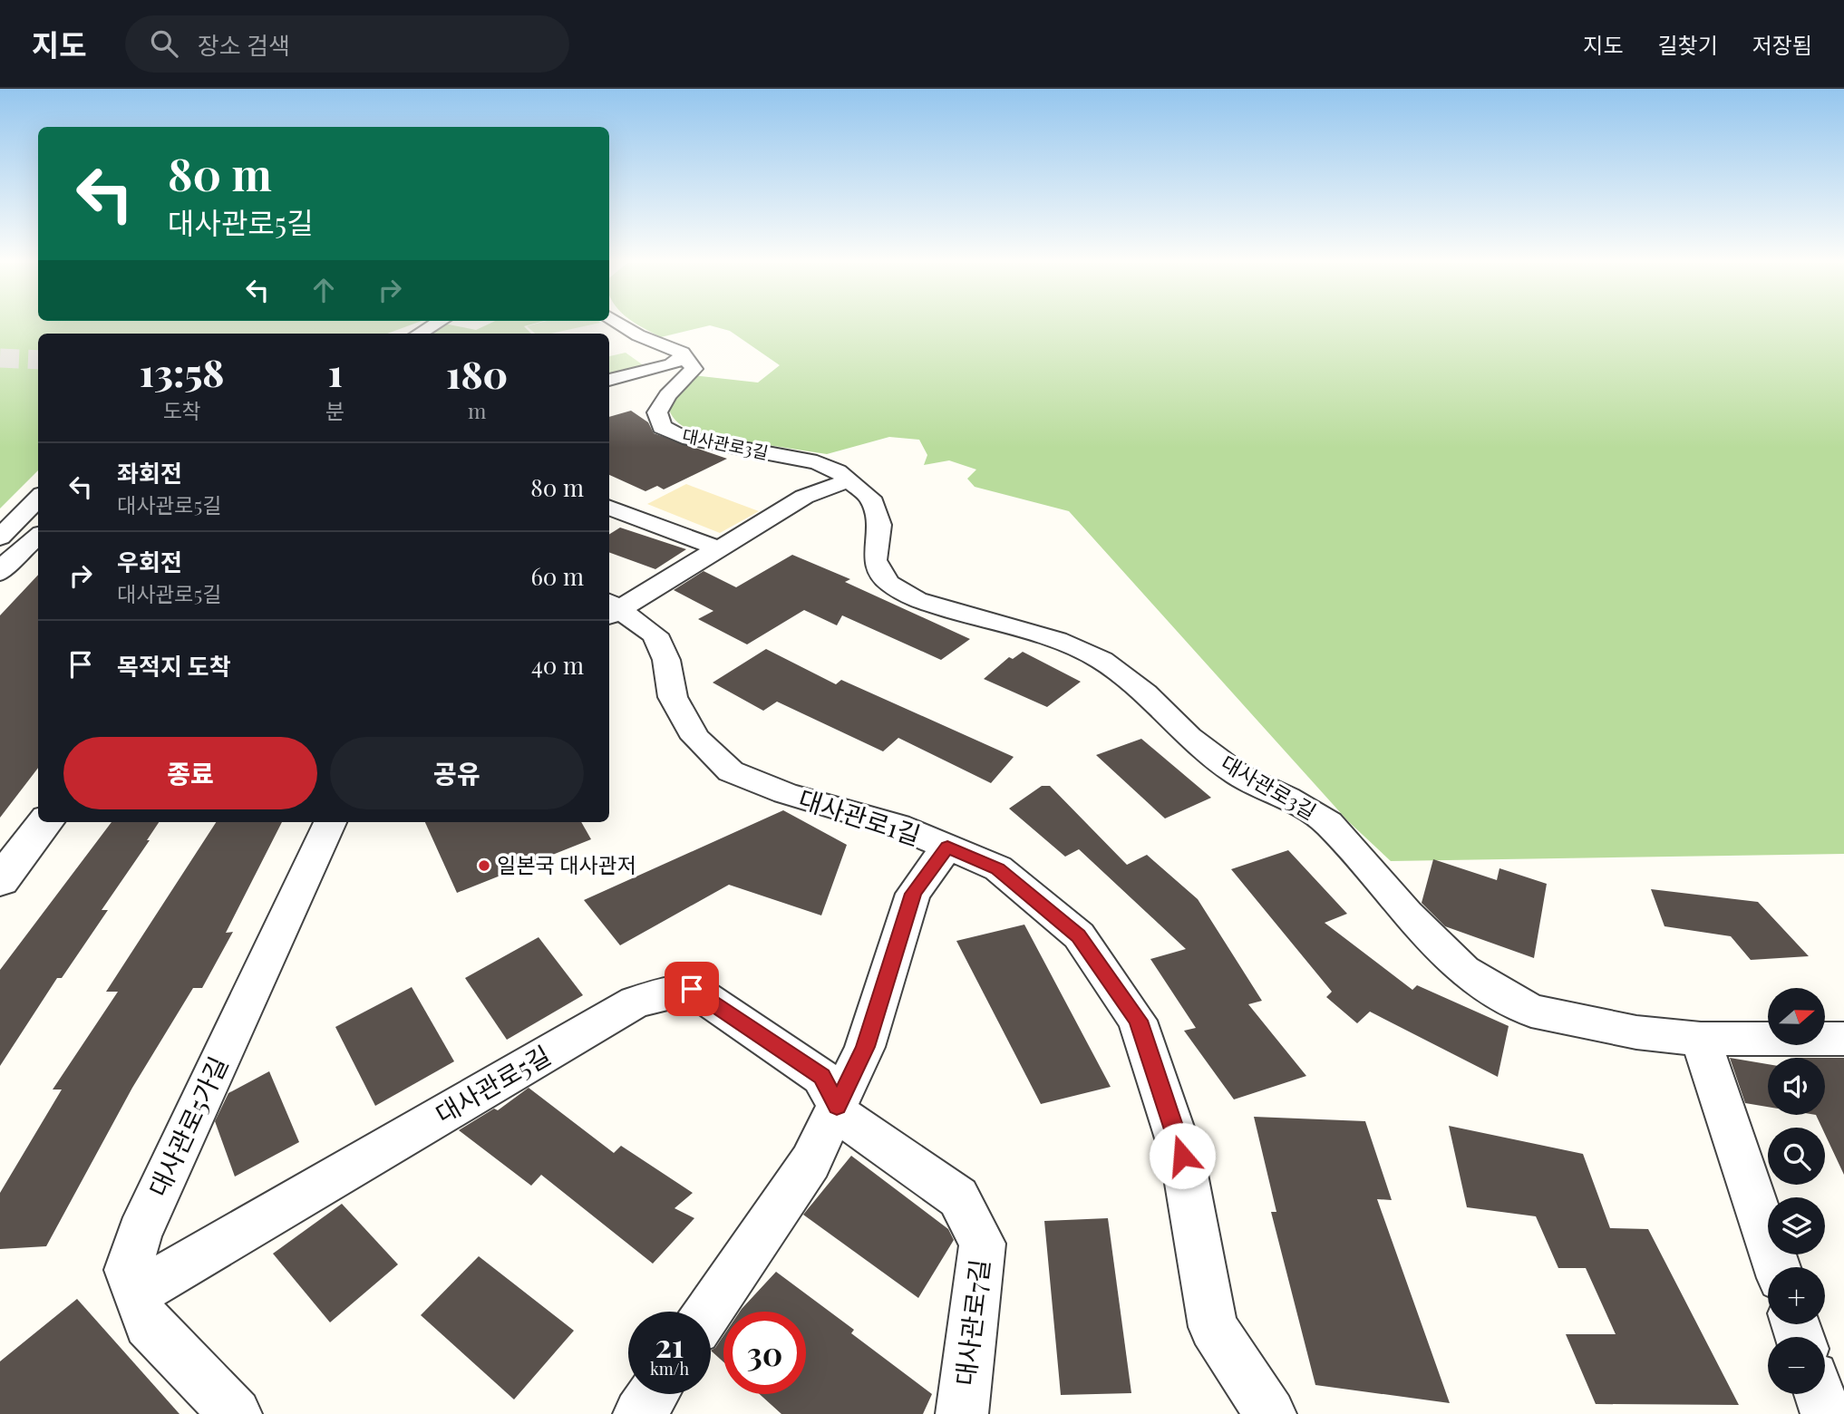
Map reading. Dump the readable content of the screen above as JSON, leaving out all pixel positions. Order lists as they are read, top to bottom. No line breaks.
{"streets":{"street":["대사관로3길","대사관로1길","대사관로5길","대사관로5가길","대사관로7길"]},"crossings":[["대사관로5길","대사관로5가길"],["대사관로5길","대사관로7길"]],"places":["일본국 대사관저"],"north":"right","page":{"header":"지도","search":"장소 검색","nav":["지도","길찾기","저장됨"],"turn":["80 m","대사관로5길"],"eta":["13:58","도착","1","분","180","m"],"list":[{"name":"좌회전","note":"대사관로5길","value":"80 m"},{"name":"우회전","note":"대사관로5길","value":"60 m"},{"name":"목적지 도착","value":"40 m"}],"buttons":["종료","공유"],"map_buttons":["+","−"],"speed":"21 km/h","limit":"30"}}
